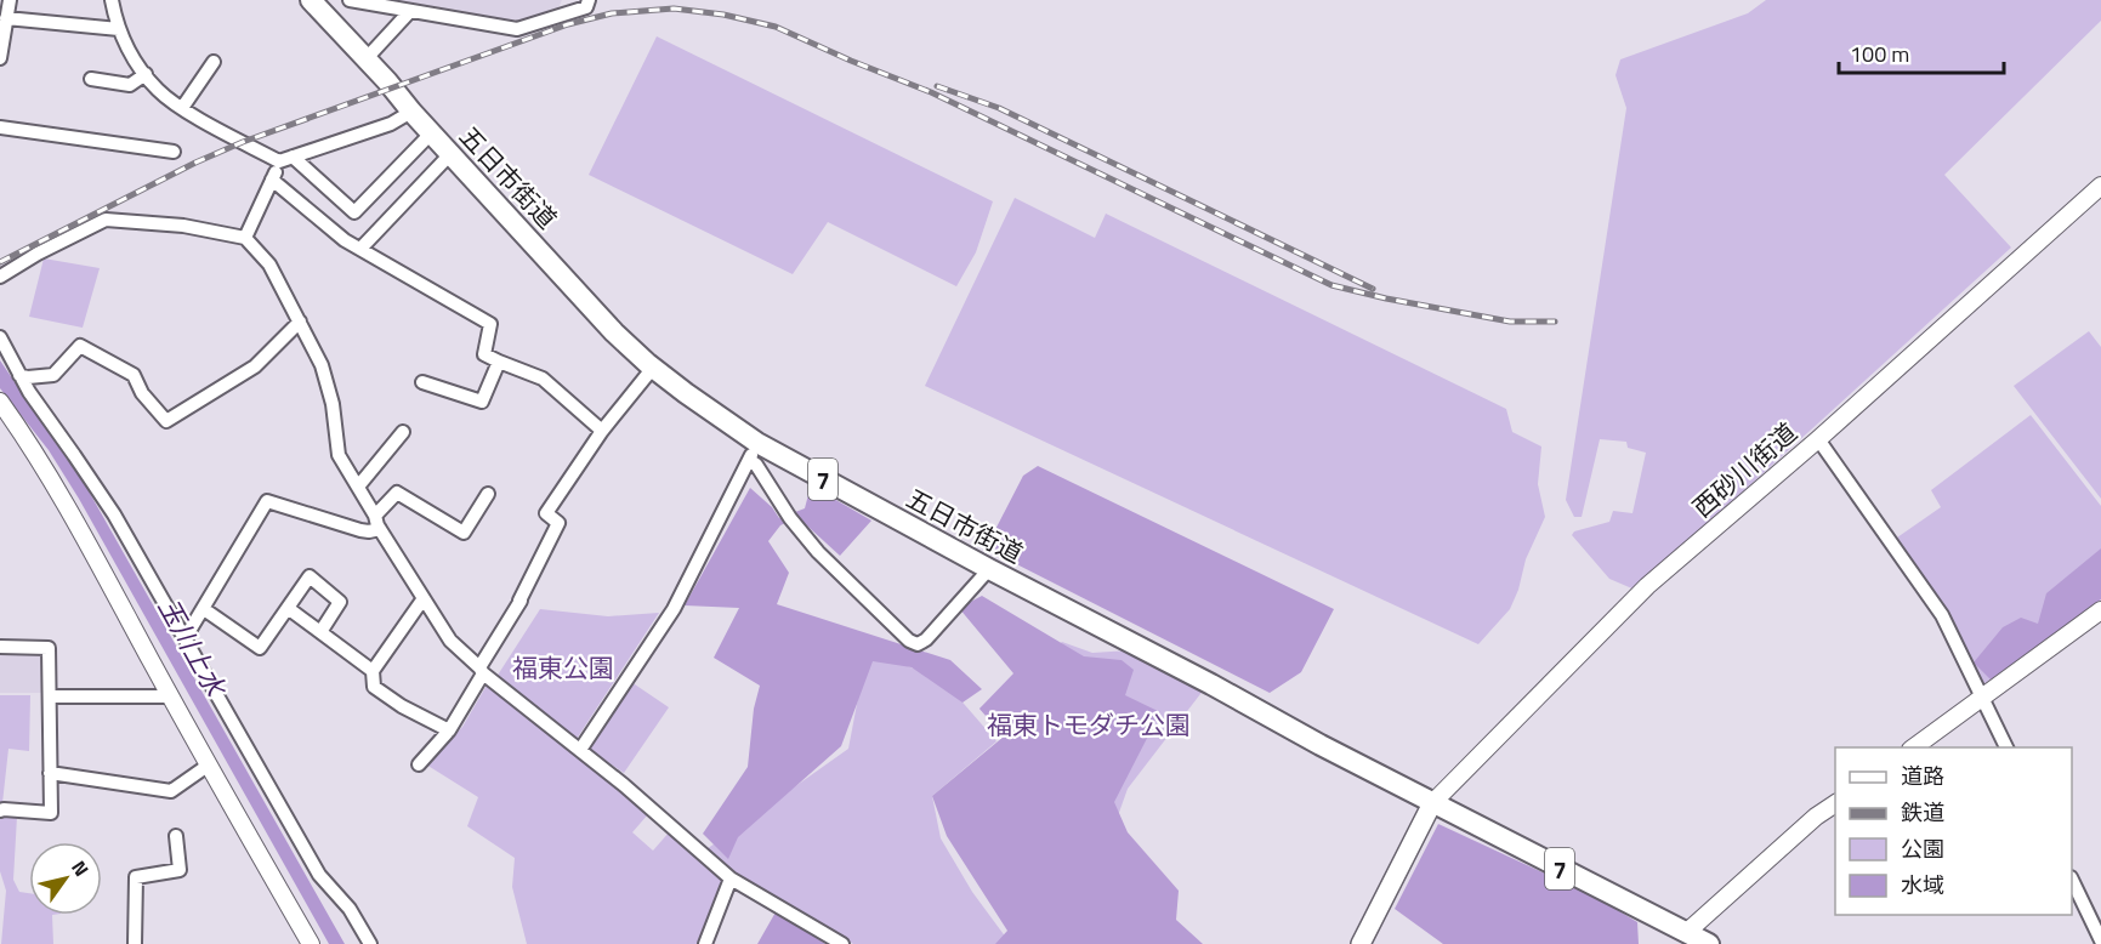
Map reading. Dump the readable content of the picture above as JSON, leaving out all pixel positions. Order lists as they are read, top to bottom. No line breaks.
{"streets":{"main road":["五日市街道","7"],"street":["西砂川街道"]},"crossings":[["五日市街道","西砂川街道"]],"water":["玉川上水"],"parks":["福東公園","福東トモダチ公園"],"legend":["道路","鉄道","公園","水域"],"scale_bar":"100 m","north":"top right"}
